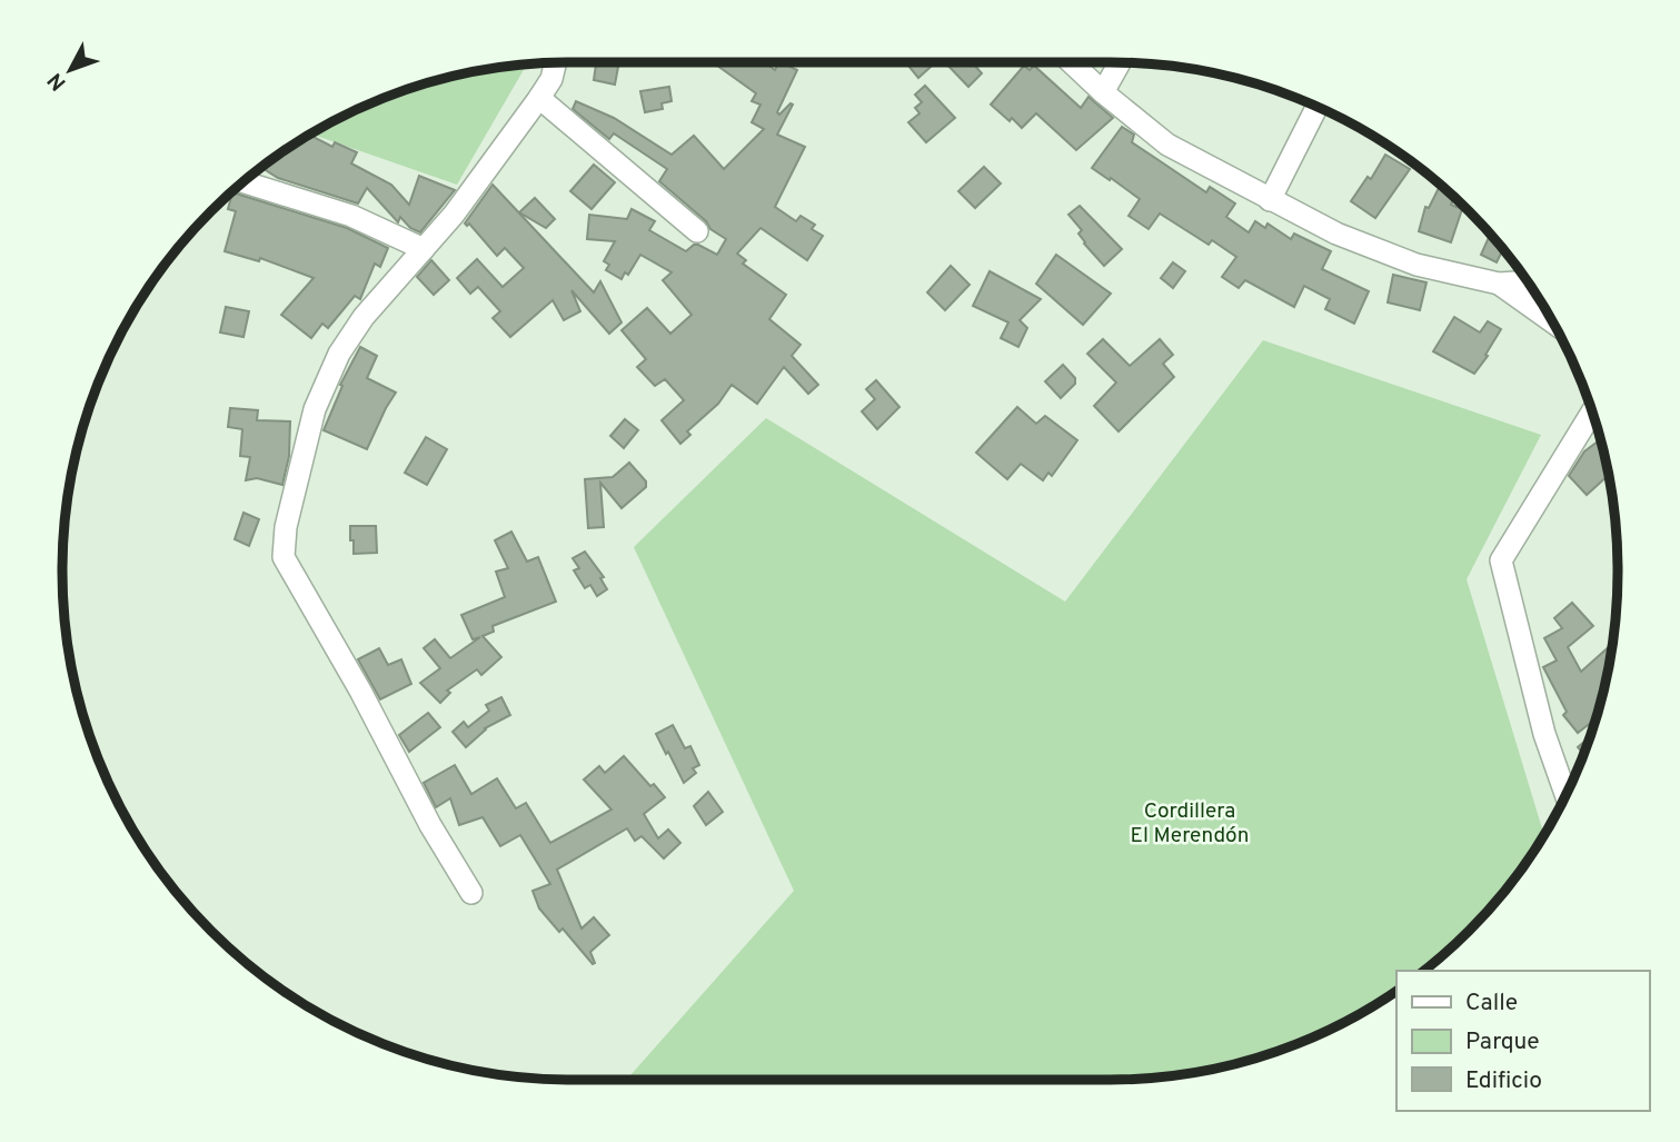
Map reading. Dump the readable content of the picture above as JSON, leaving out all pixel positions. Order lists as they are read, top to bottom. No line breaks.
{"parks":["Cordillera El Merendón"],"legend":["Calle","Parque","Edificio"],"north":"bottom left"}
